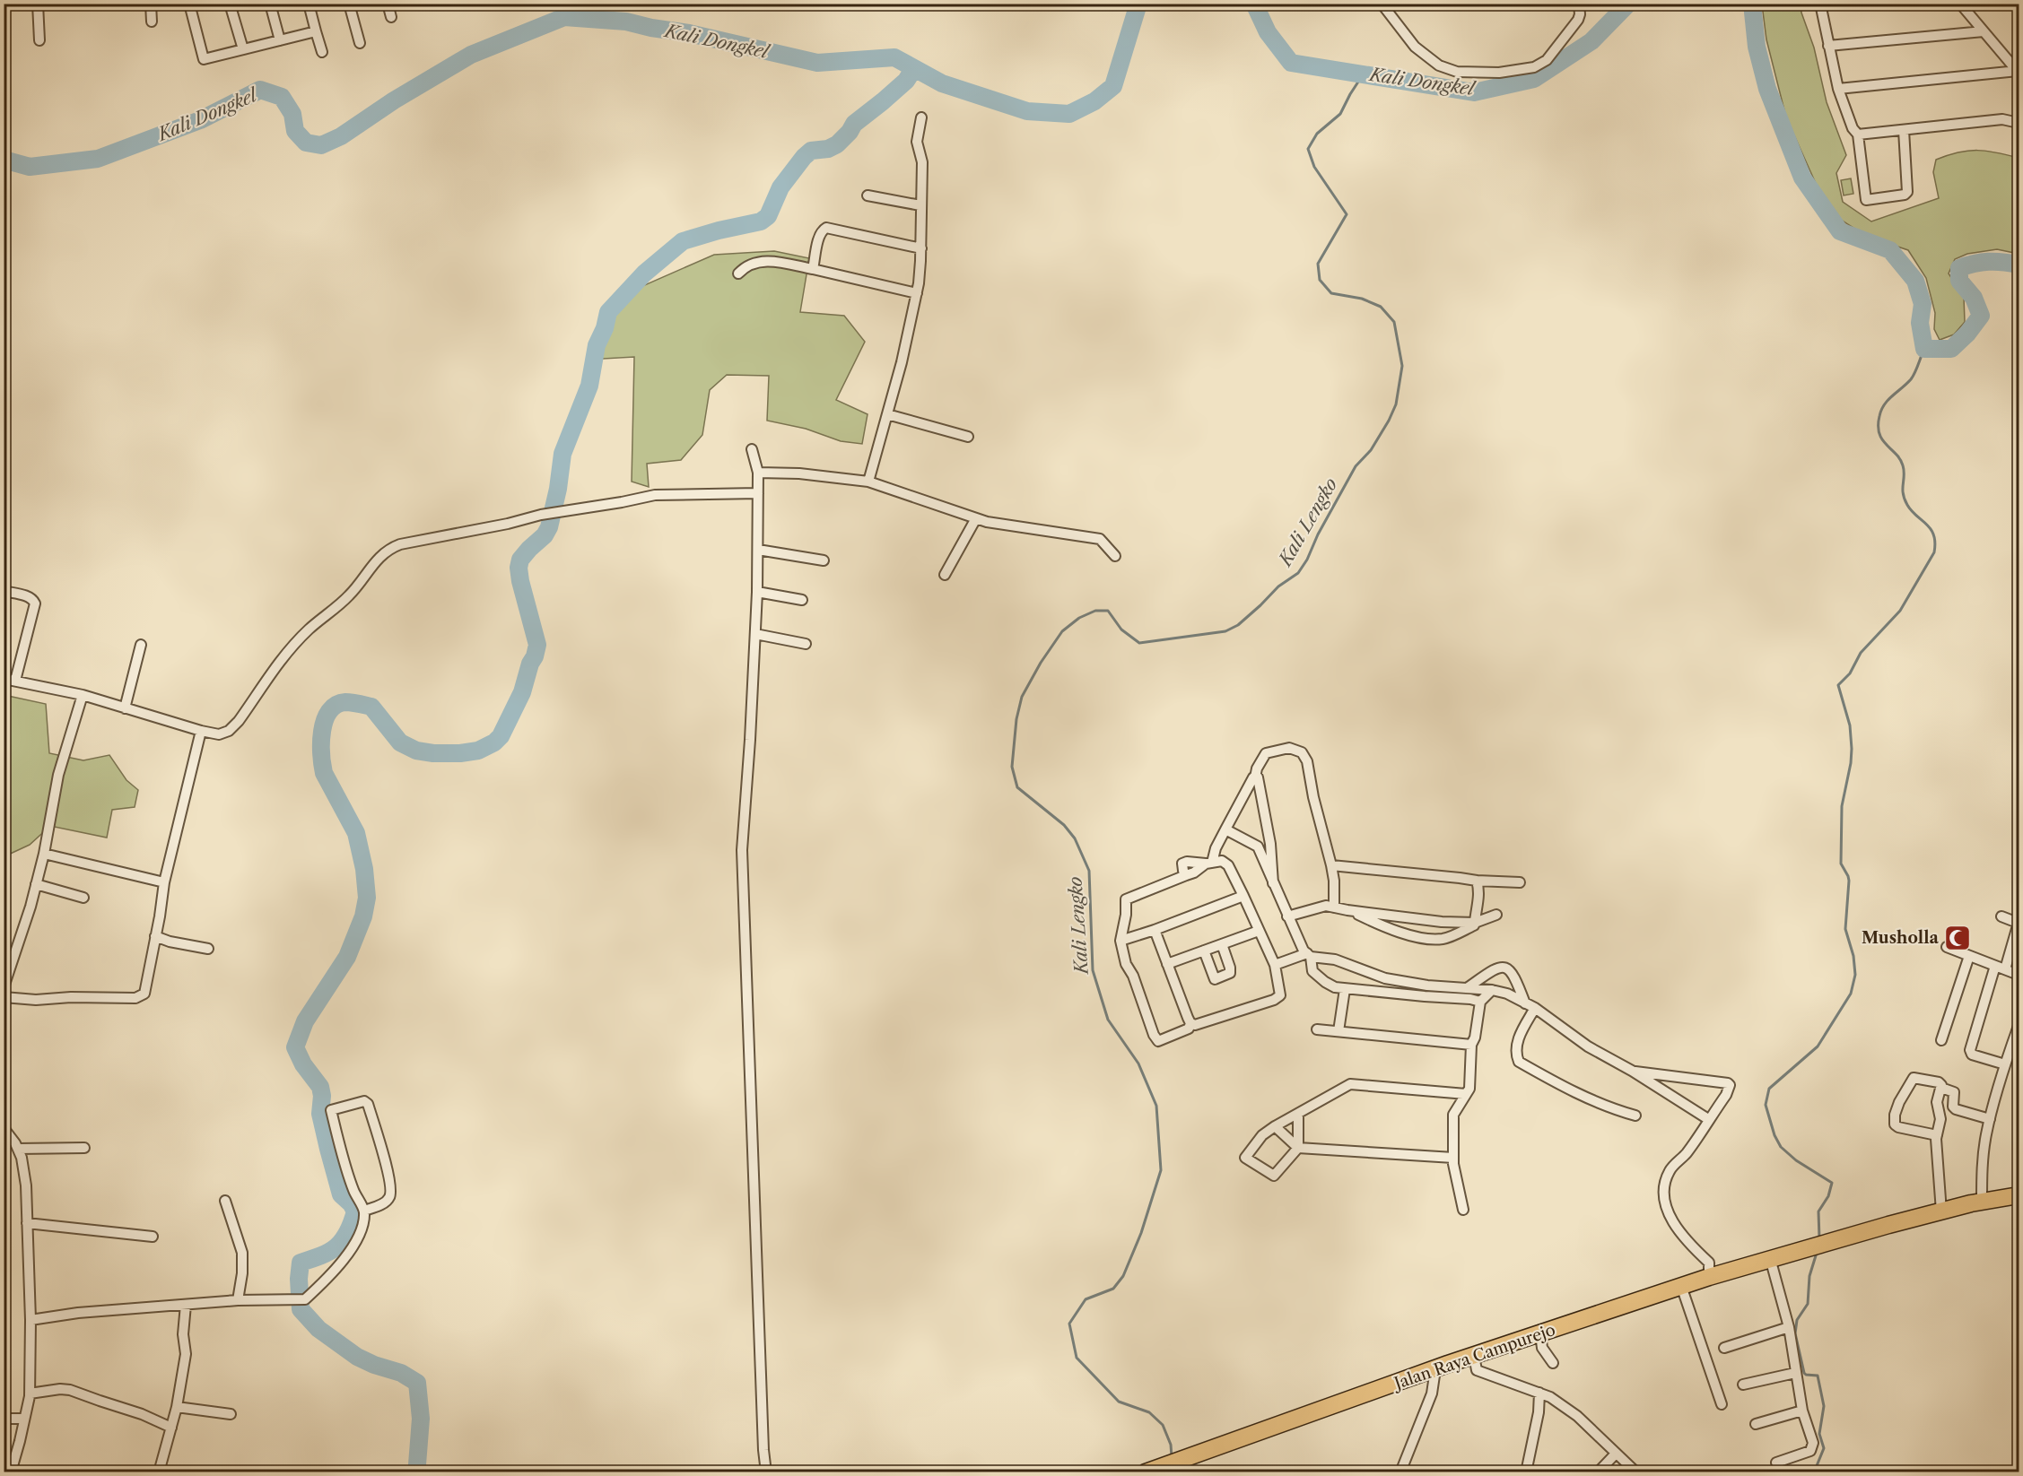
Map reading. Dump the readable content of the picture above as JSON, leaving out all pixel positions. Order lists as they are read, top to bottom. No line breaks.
{"streets":{"main road":["Jalan Raya Campurejo"]},"water":["Kali Dongkel","Kali Lengko"],"places":{"mosque":["Musholla"]}}
